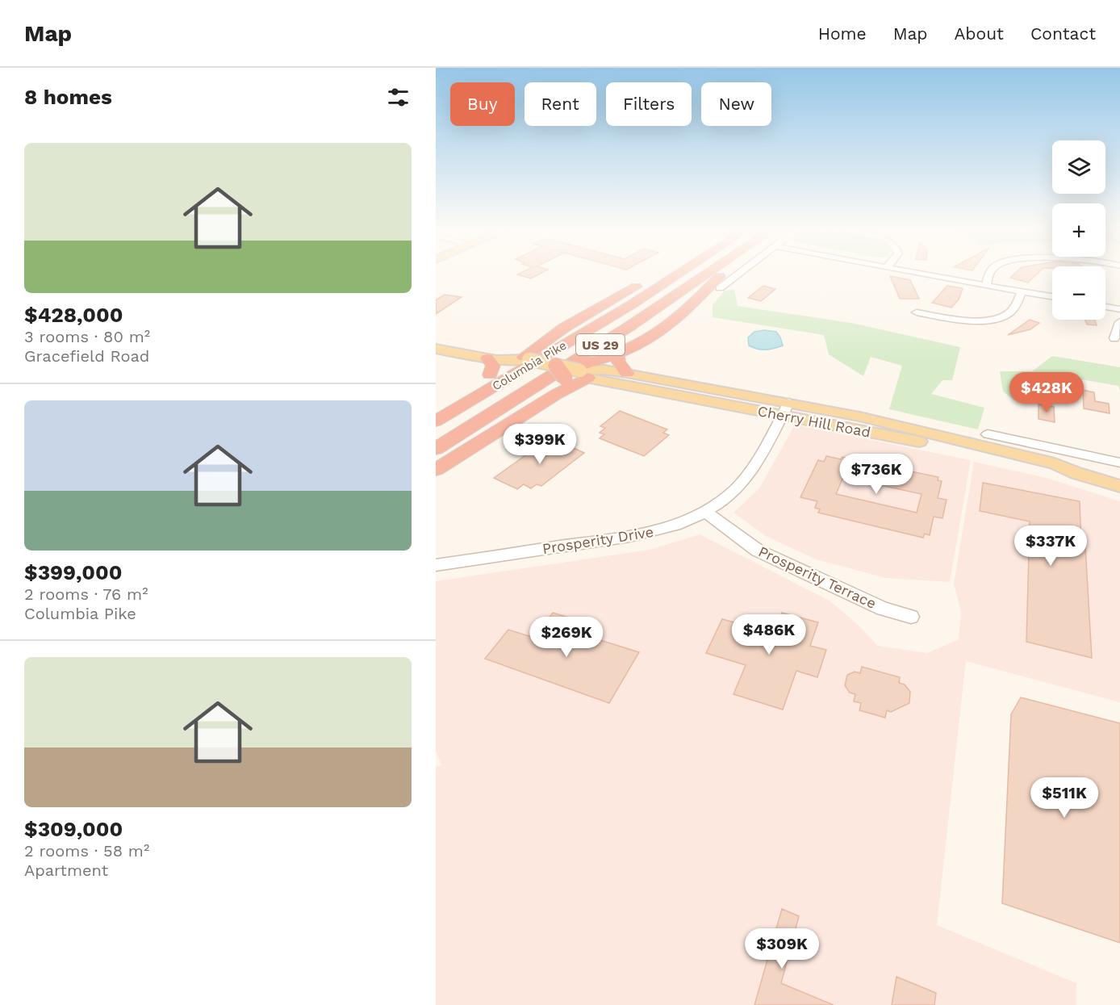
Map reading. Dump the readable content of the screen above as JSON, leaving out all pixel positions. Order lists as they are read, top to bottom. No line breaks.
{"streets":{"highway":["US 29","Columbia Pike"],"main road":["Cherry Hill Road"],"street":["Prosperity Drive","Prosperity Terrace"]},"crossings":[["Cherry Hill Road","Prosperity Drive"],["Prosperity Drive","Prosperity Terrace"]],"page":{"header":"Map","nav":["Home","Map","About","Contact"],"heading":"8 homes","chip":["Buy","Rent","Filters","New"],"list":[{"name":"$428,000","note":"3 rooms · 80 m² · Gracefield Road"},{"name":"$399,000","note":"2 rooms · 76 m² · Columbia Pike"},{"name":"$309,000","note":"2 rooms · 58 m² · Apartment"}],"map_buttons":["+","−"],"price":["$428K","$399K","$736K","$337K","$486K","$269K","$511K","$309K"]}}
